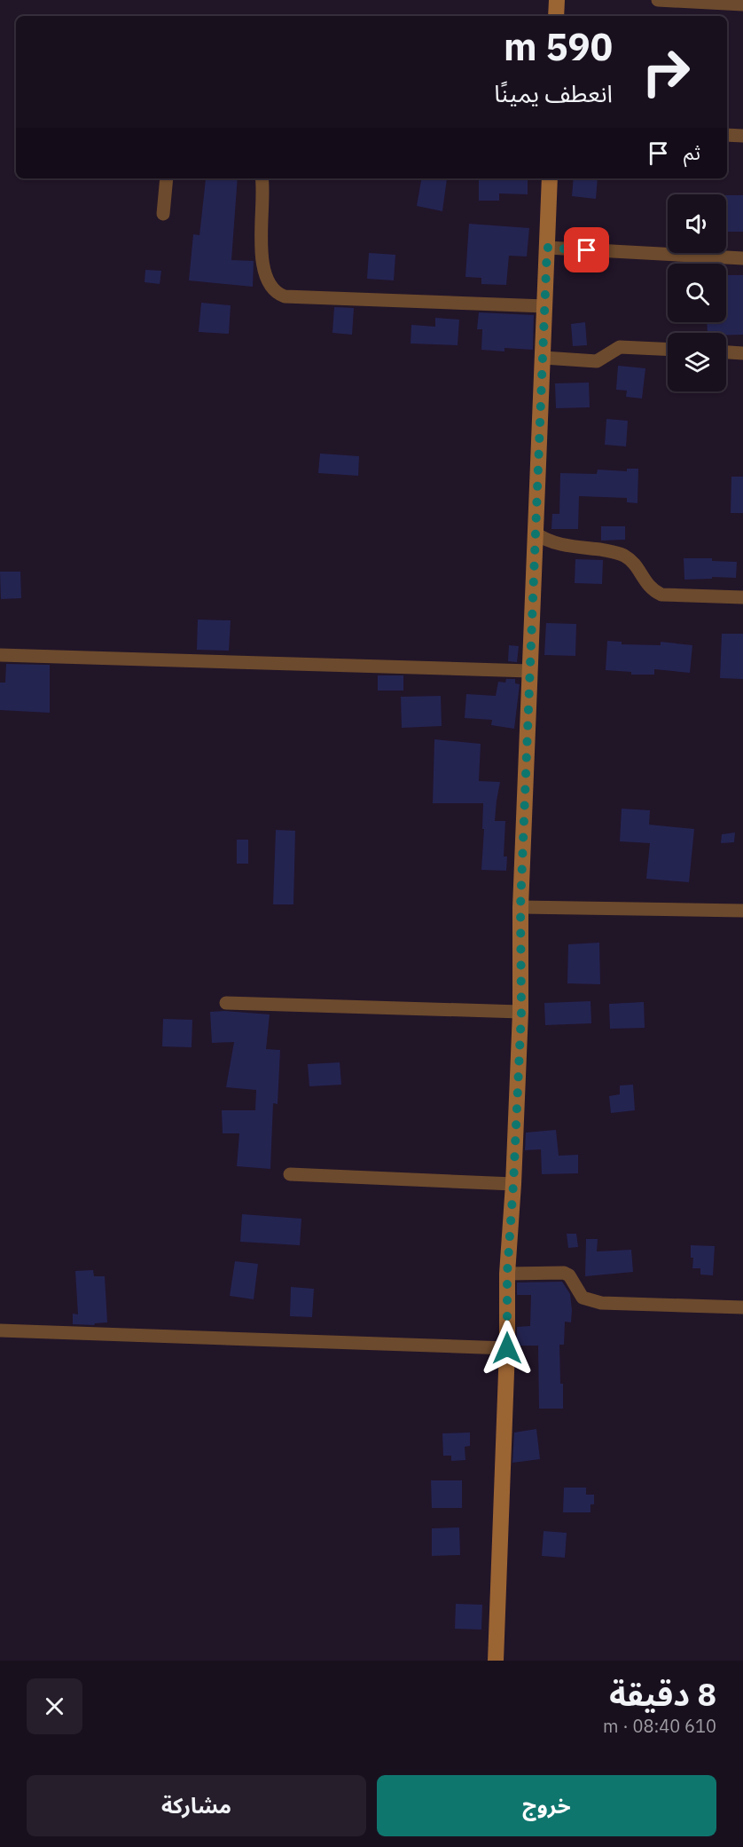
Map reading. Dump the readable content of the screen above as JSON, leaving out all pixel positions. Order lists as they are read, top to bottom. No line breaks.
{"page":{"turn":["590 m","انعطف يمينًا"],"then":"ثم","heading":["8 دقيقة","610 m · 08:40"],"buttons":["خروج","مشاركة"]}}
